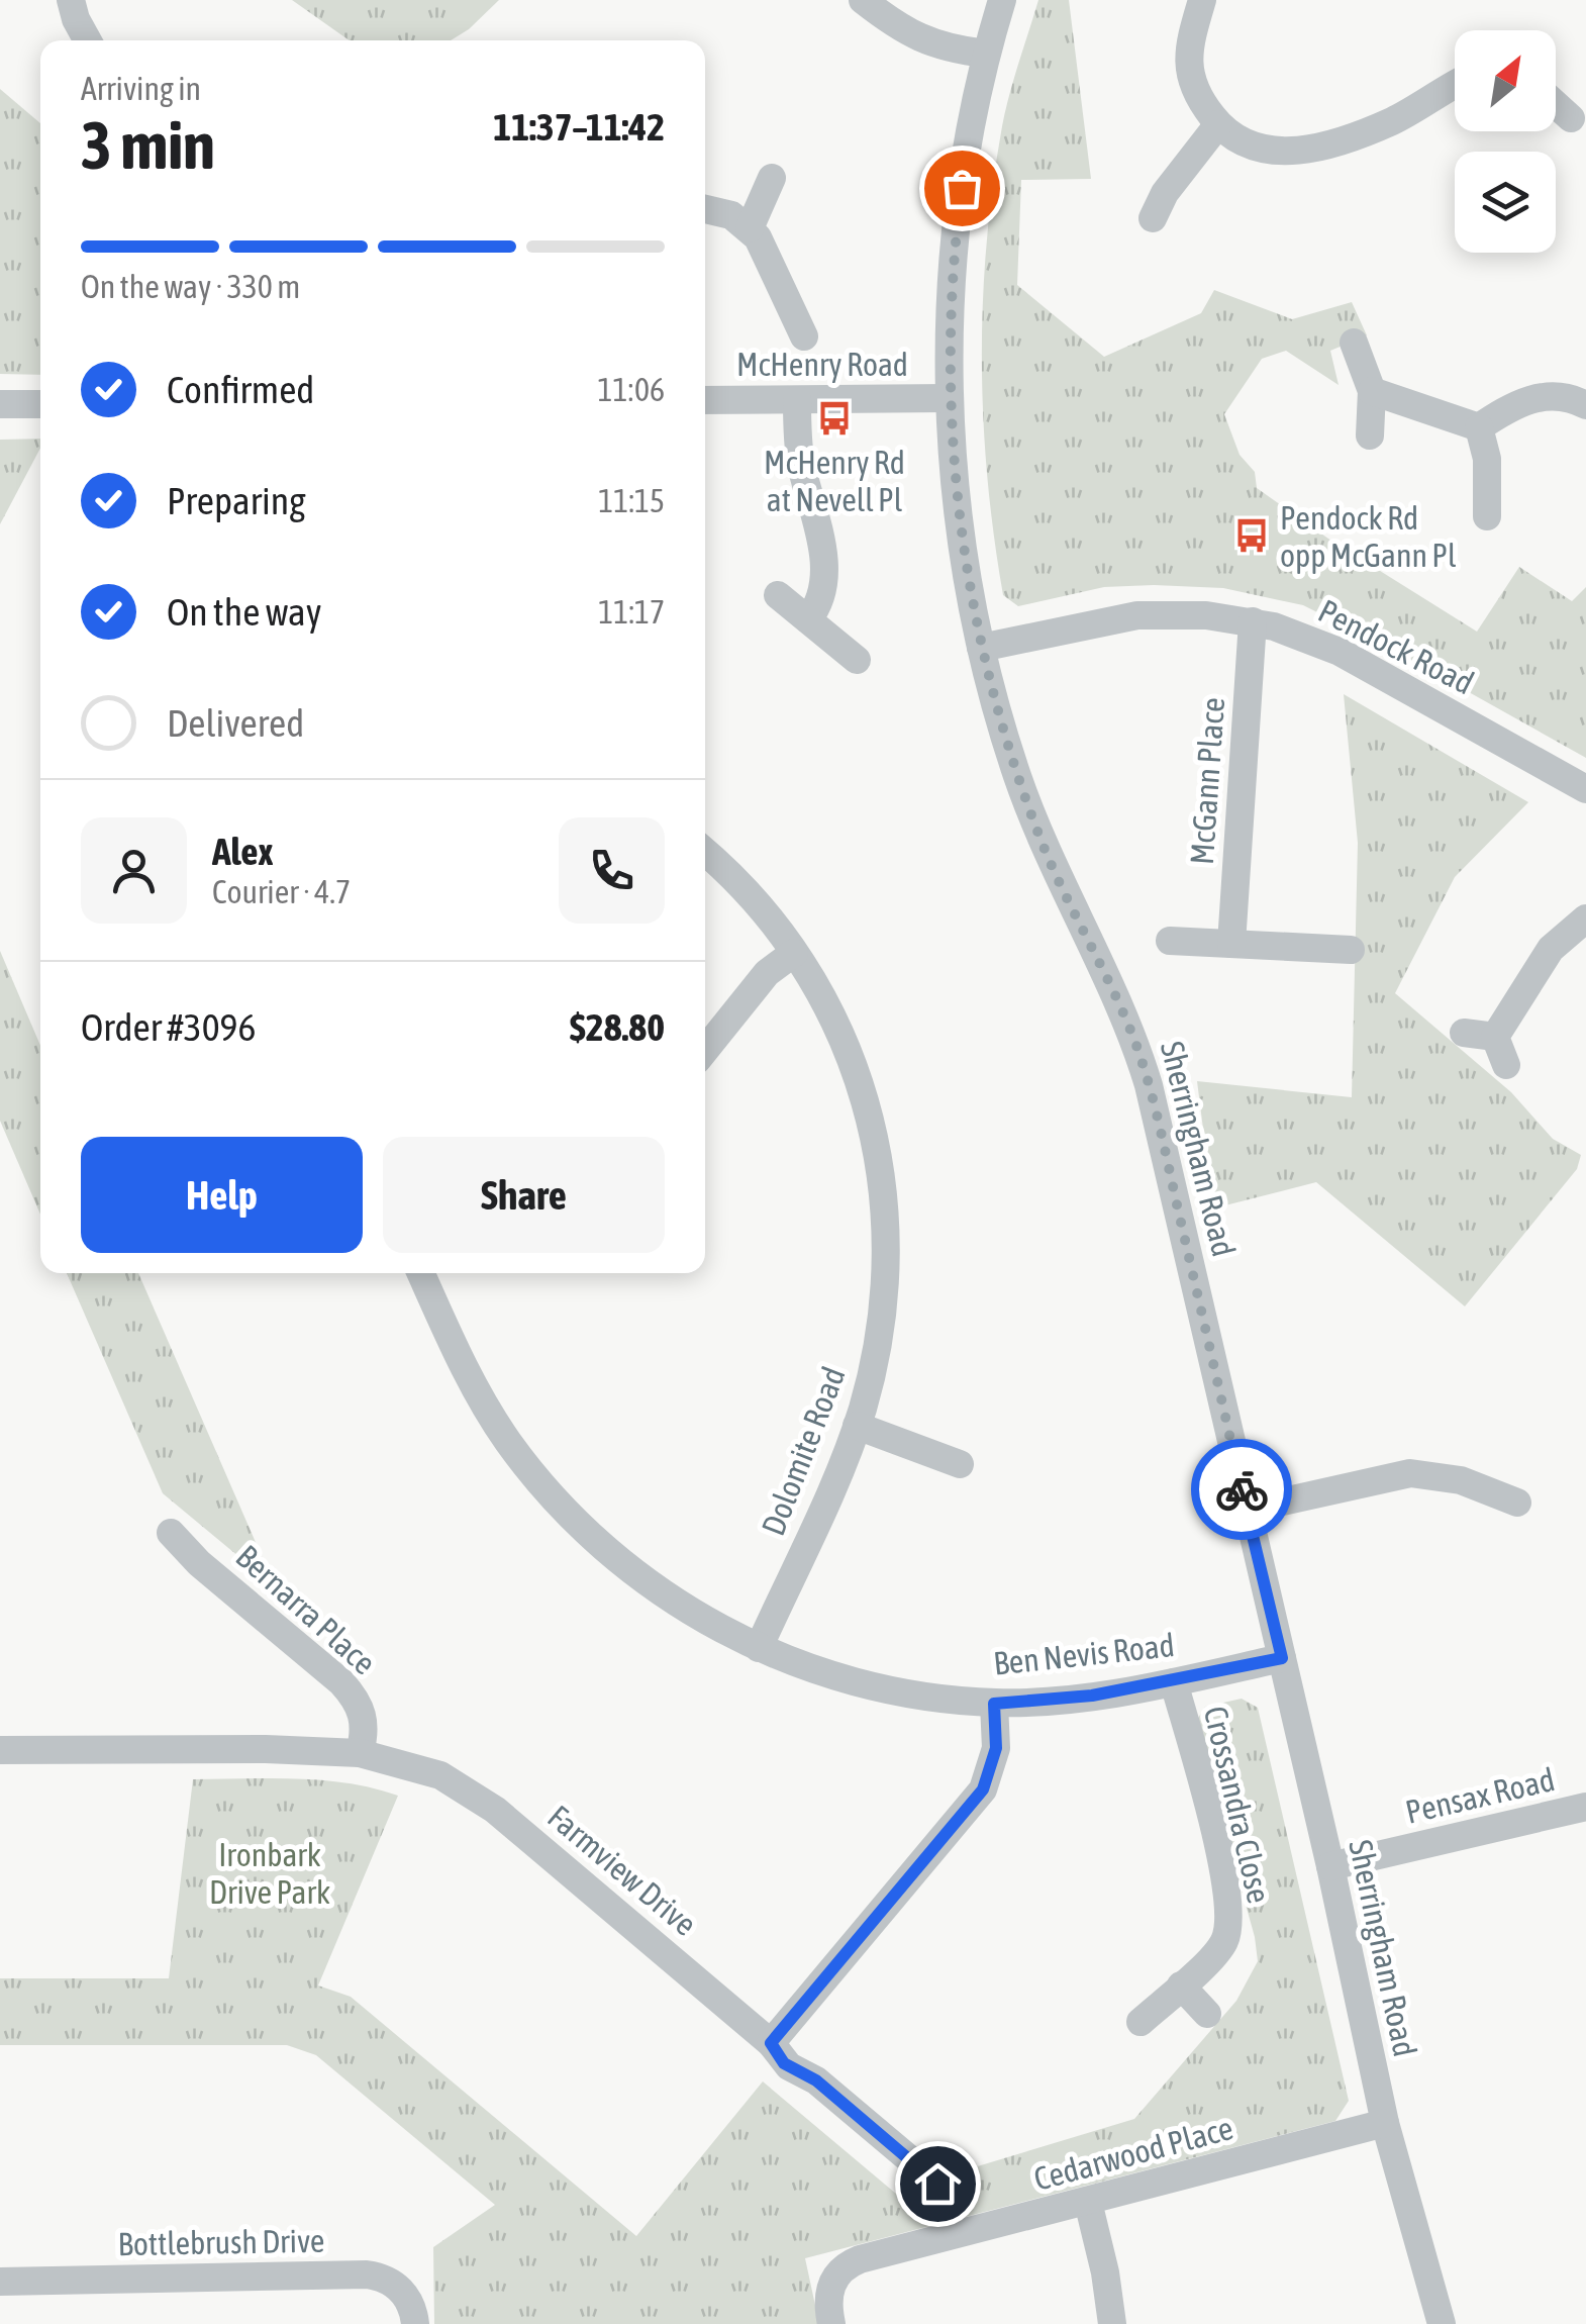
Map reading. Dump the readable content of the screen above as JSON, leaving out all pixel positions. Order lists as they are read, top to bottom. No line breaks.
{"streets":{"street":["McHenry Road","Pendock Road","McGann Place","Sherringham Road","Dolomite Road","Bernarra Place","Ben Nevis Road","Pensax Road","Crossandra Close","Farmview Drive","Cedarwood Place","Bottlebrush Drive"]},"crossings":[["McHenry Road","Sherringham Road"],["Pendock Road","McGann Place"],["Pendock Road","Sherringham Road"],["Sherringham Road","Ben Nevis Road"],["Sherringham Road","Pensax Road"],["Sherringham Road","Cedarwood Place"],["Dolomite Road","Ben Nevis Road"],["Bernarra Place","Farmview Drive"],["Ben Nevis Road","Crossandra Close"]],"parks":["Ironbark Drive Park"],"places":{"bus stop":["McHenry Rd at Nevell Pl","Pendock Rd opp McGann Pl"]},"north":"top right","page":{"heading":["3 min","Arriving in","11:37–11:42"],"panel":["Alex","Courier · 4.7","Order #3096","$28.80"],"bar":"On the way · 330 m","list":[["Confirmed","11:06"],["Preparing","11:15"],["On the way","11:17"],"Delivered"],"buttons":["Help","Share"]}}
